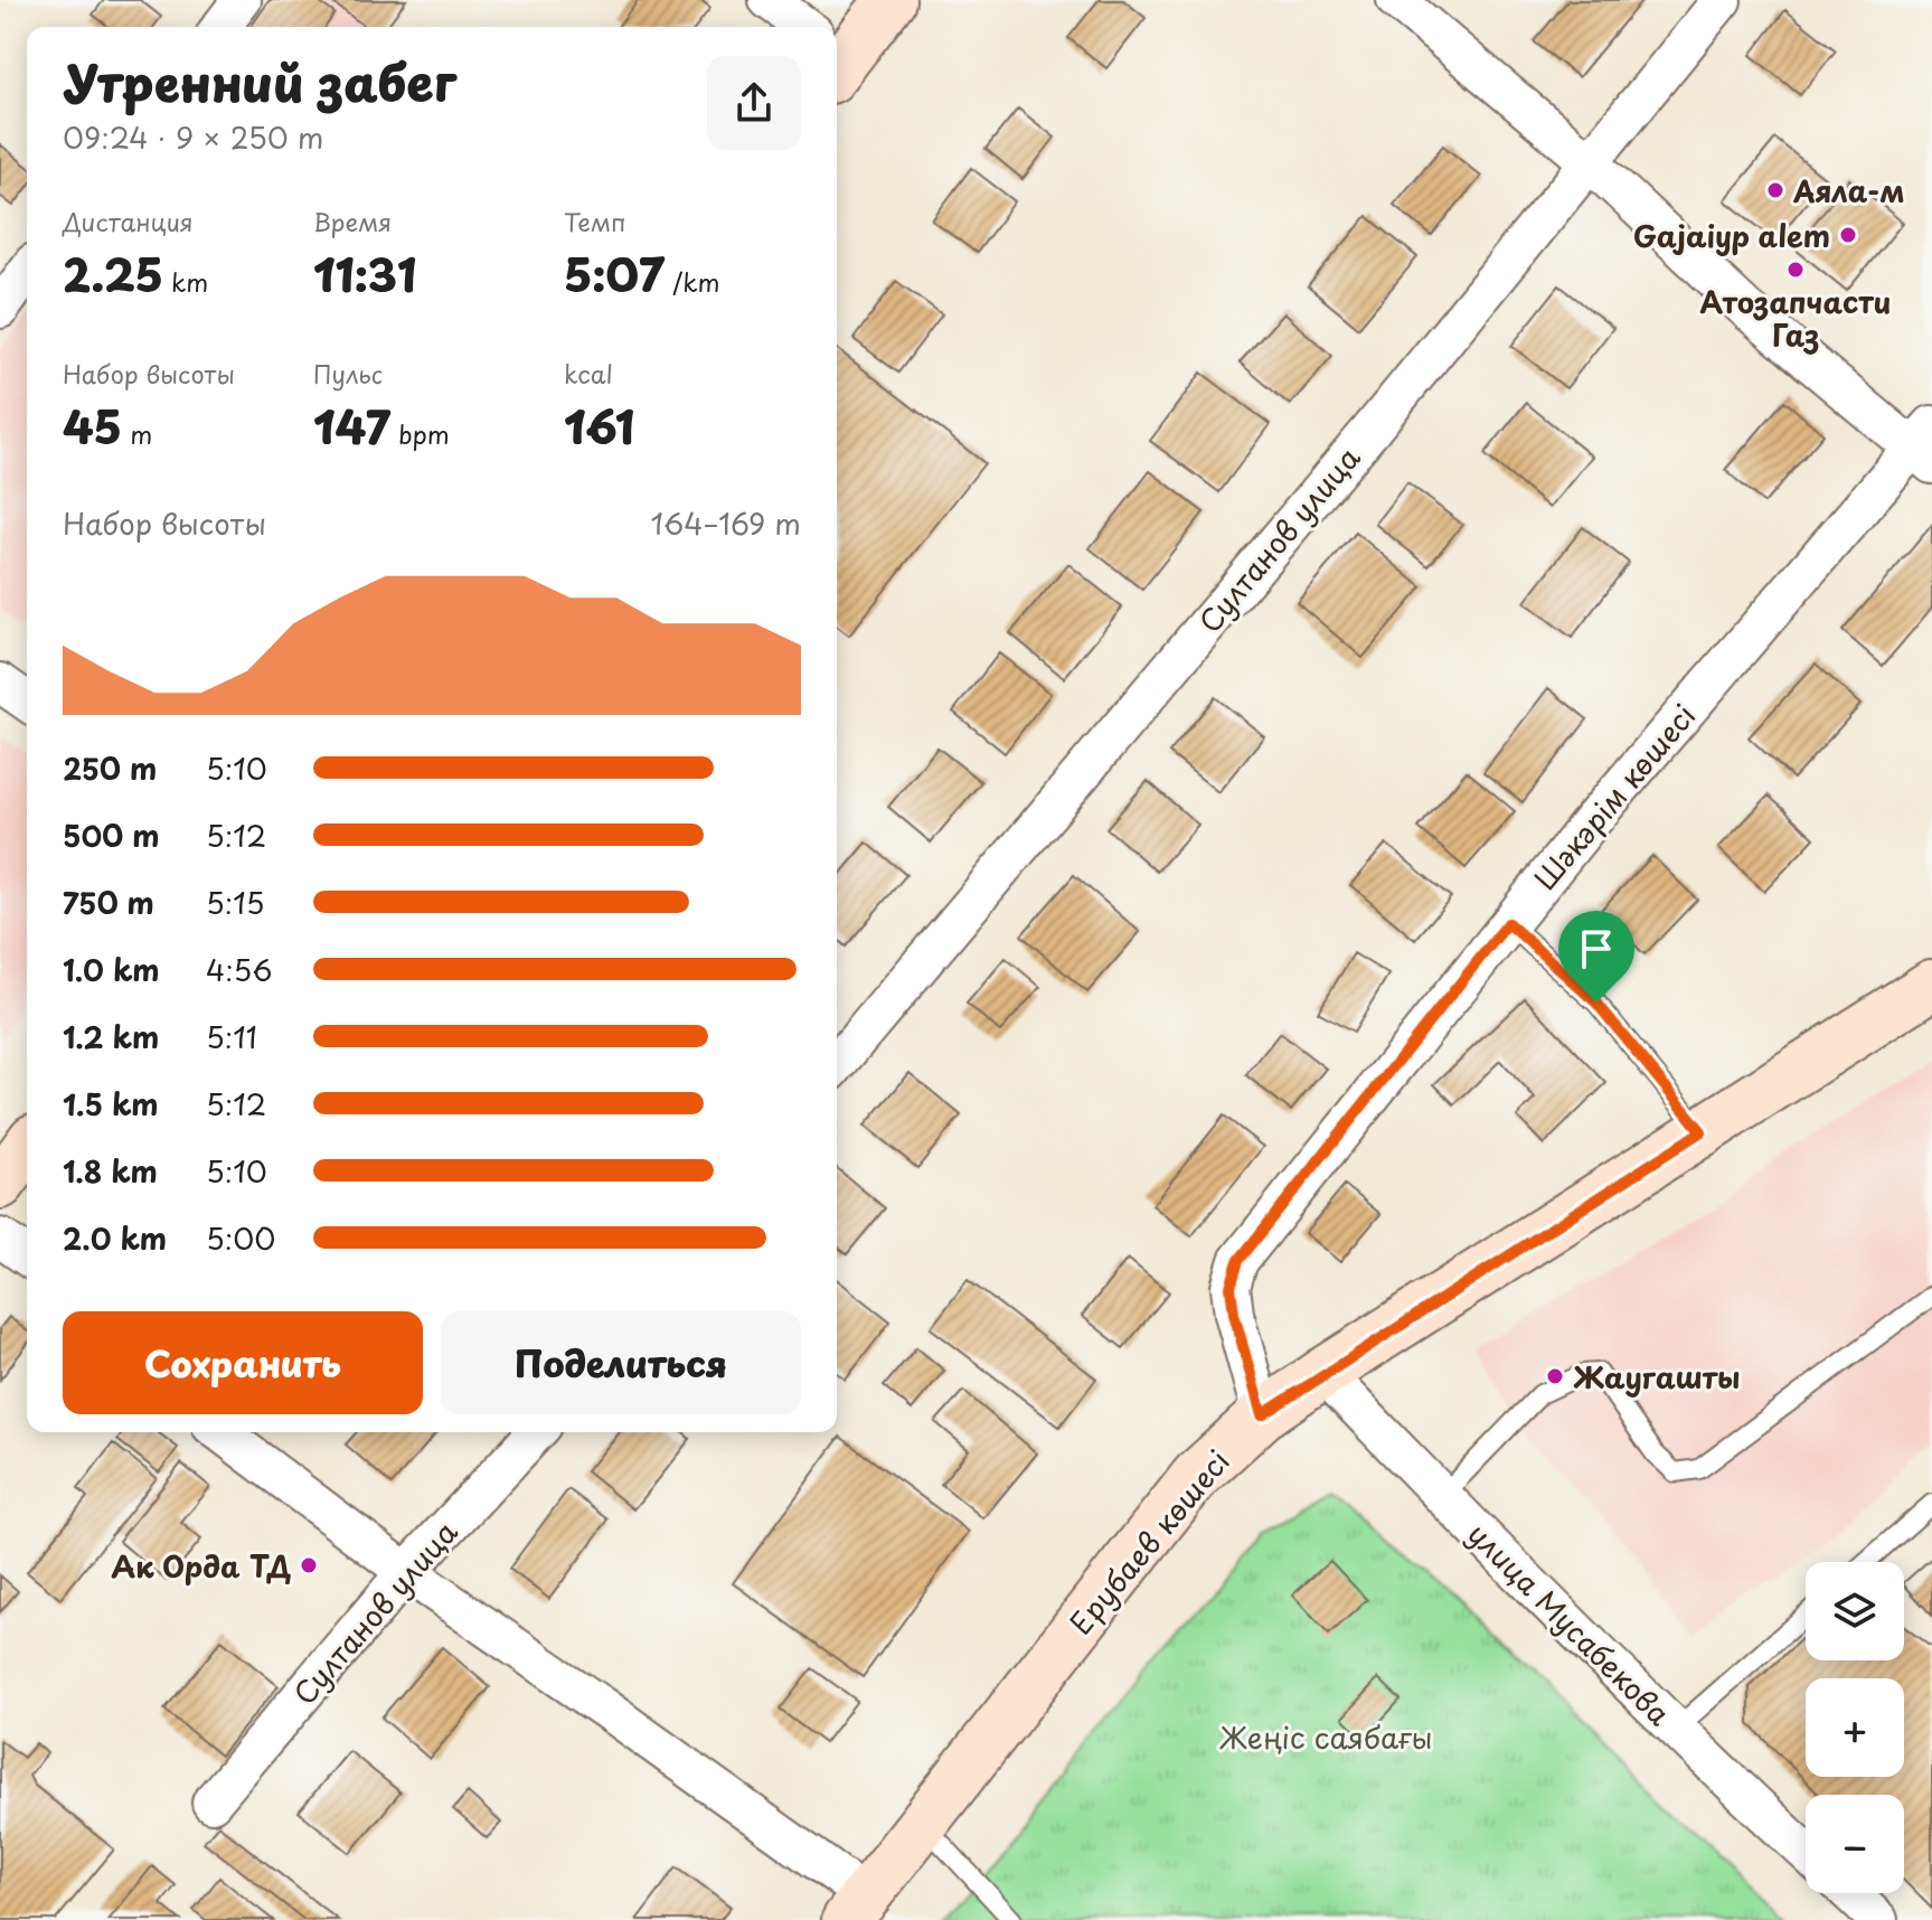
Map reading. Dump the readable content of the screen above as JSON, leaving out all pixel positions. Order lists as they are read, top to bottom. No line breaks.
{"streets":{"main road":["Ерубаев көшесі"],"street":["Султанов улица","Шәкәрім көшесі","улица Мусабекова"]},"crossings":[["Шәкәрім көшесі","Ерубаев көшесі"],["Ерубаев көшесі","улица Мусабекова"]],"parks":["Жеңіс саябағы"],"places":["Аяла-м","Gajaiyp alem","Атозапчасти Газ","Жаугашты","Ак Орда ТД"],"page":{"heading":["Утренний забег","09:24 · 9 × 250 m"],"stats":[["Дистанция","2.25 km"],["Время","11:31"],["Темп","5:07 /km"],["Набор высоты","45 m"],["Пульс","147 bpm"],["kcal","161"]],"chart":["Набор высоты","164–169 m"],"list":[{"name":"250 m","note":"5:10"},{"name":"500 m","note":"5:12"},{"name":"750 m","note":"5:15"},{"name":"1.0 km","note":"4:56"},{"name":"1.2 km","note":"5:11"},{"name":"1.5 km","note":"5:12"},{"name":"1.8 km","note":"5:10"},{"name":"2.0 km","note":"5:00"}],"buttons":["Сохранить","Поделиться"],"map_buttons":["+","−"]}}
